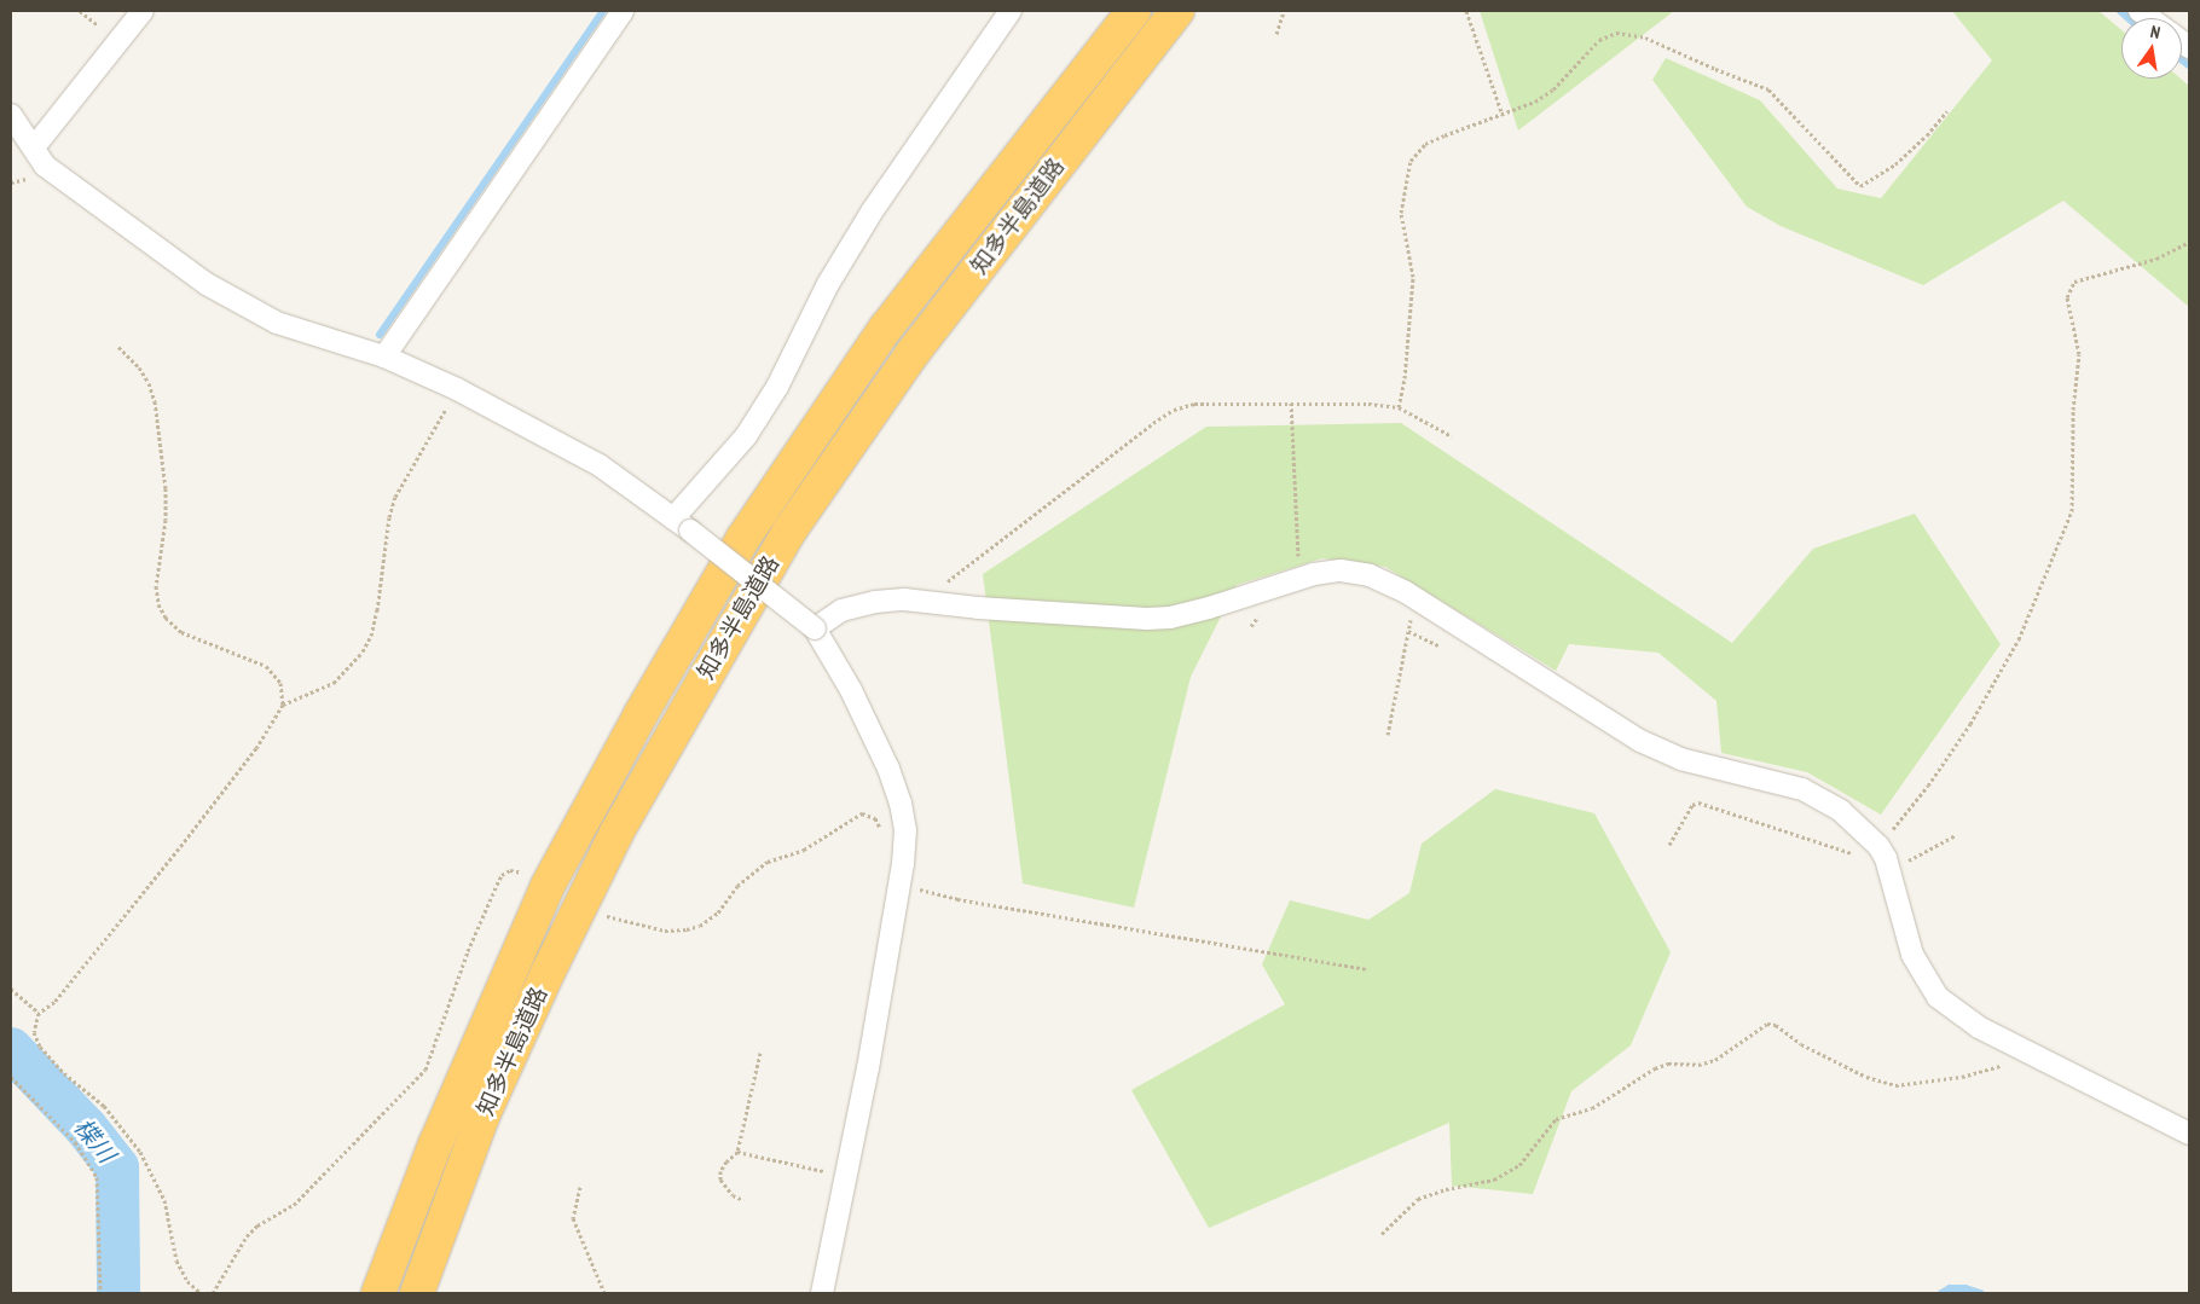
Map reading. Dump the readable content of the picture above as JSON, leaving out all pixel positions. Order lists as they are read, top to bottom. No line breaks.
{"streets":{"highway":["知多半島道路"]},"water":["楪川"],"north":"top"}
